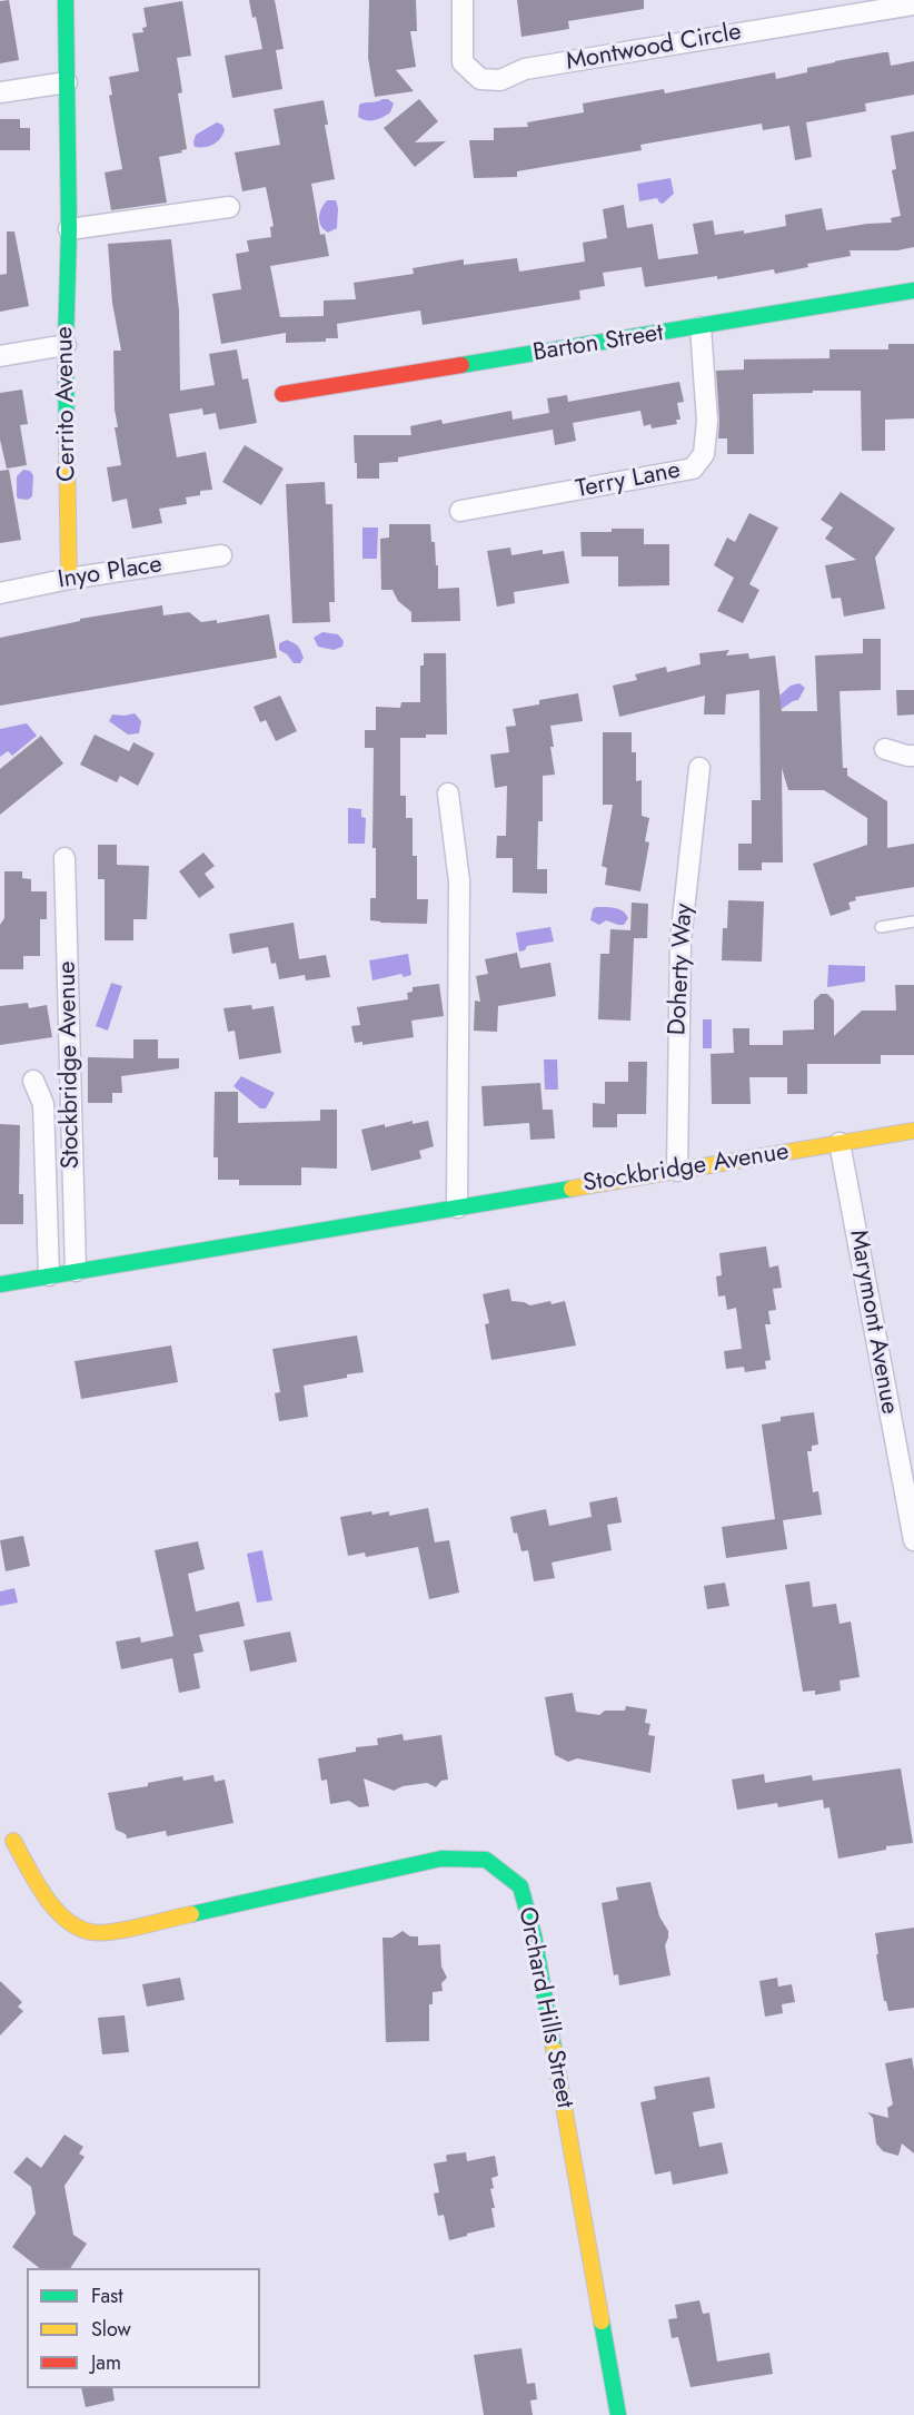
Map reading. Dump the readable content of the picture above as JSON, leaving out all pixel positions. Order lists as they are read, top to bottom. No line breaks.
{"streets":{"street":["Montwood Circle","Barton Street","Cerrito Avenue","Terry Lane","Inyo Place","Doherty Way","Stockbridge Avenue","Marymont Avenue","Orchard Hills Street"]},"crossings":[["Barton Street","Terry Lane"],["Cerrito Avenue","Inyo Place"],["Doherty Way","Stockbridge Avenue"],["Stockbridge Avenue","Marymont Avenue"]],"legend":["Fast","Slow","Jam"]}
